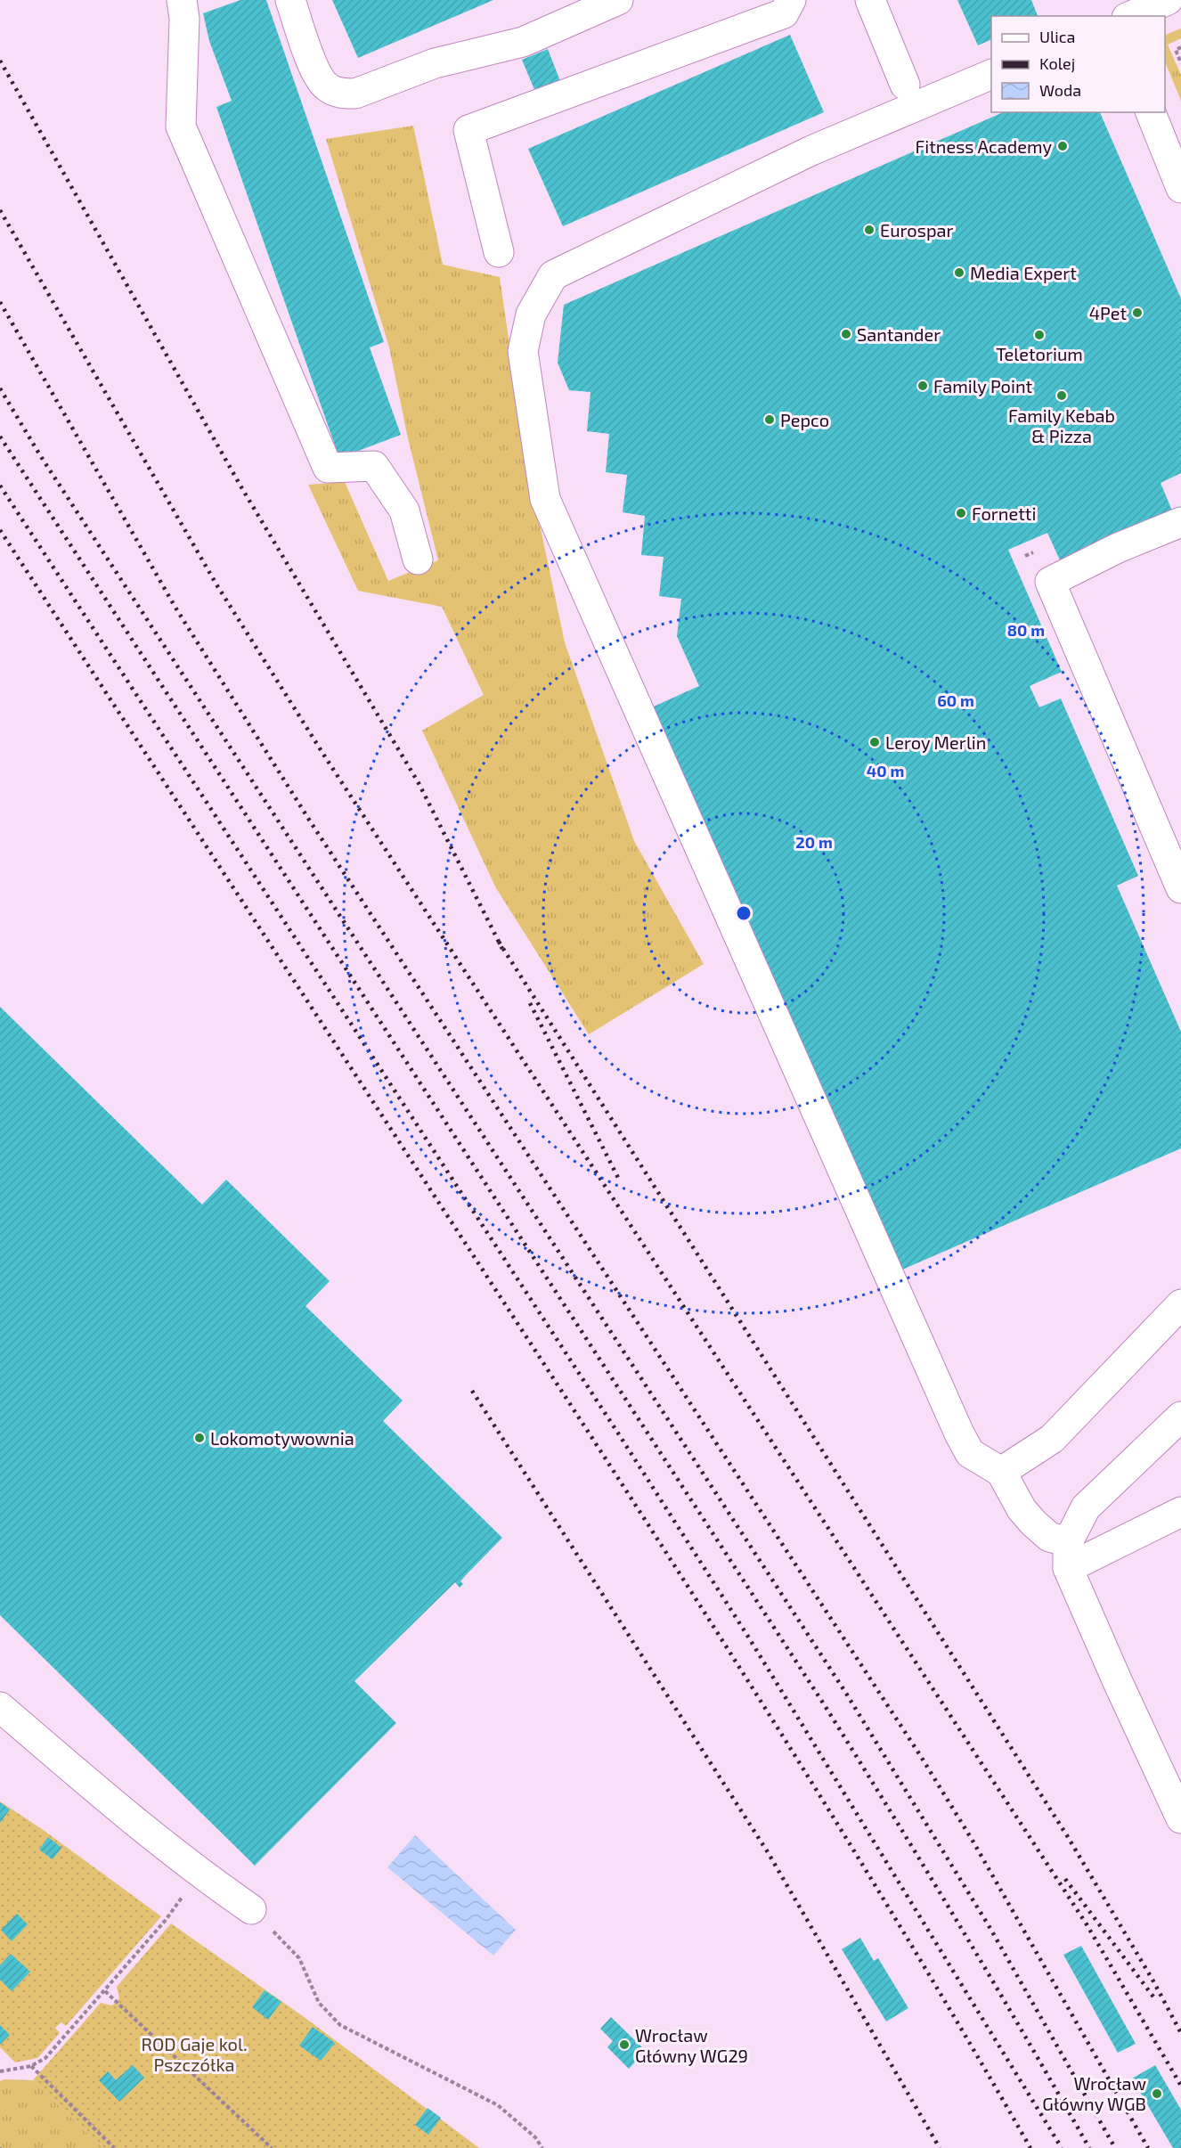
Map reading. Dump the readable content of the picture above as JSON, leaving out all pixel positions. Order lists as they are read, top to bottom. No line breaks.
{"parks":["ROD Gaje kol. Pszczółka"],"places":["Fitness Academy","Eurospar","Media Expert","4Pet","Santander","Teletorium","Family Point","Family Kebab & Pizza","Pepco","Fornetti","Leroy Merlin","Lokomotywownia","Wrocław Główny WG29","Wrocław Główny WGB"],"legend":["Ulica","Kolej","Woda"],"rings":["80 m","60 m","40 m","20 m"]}
